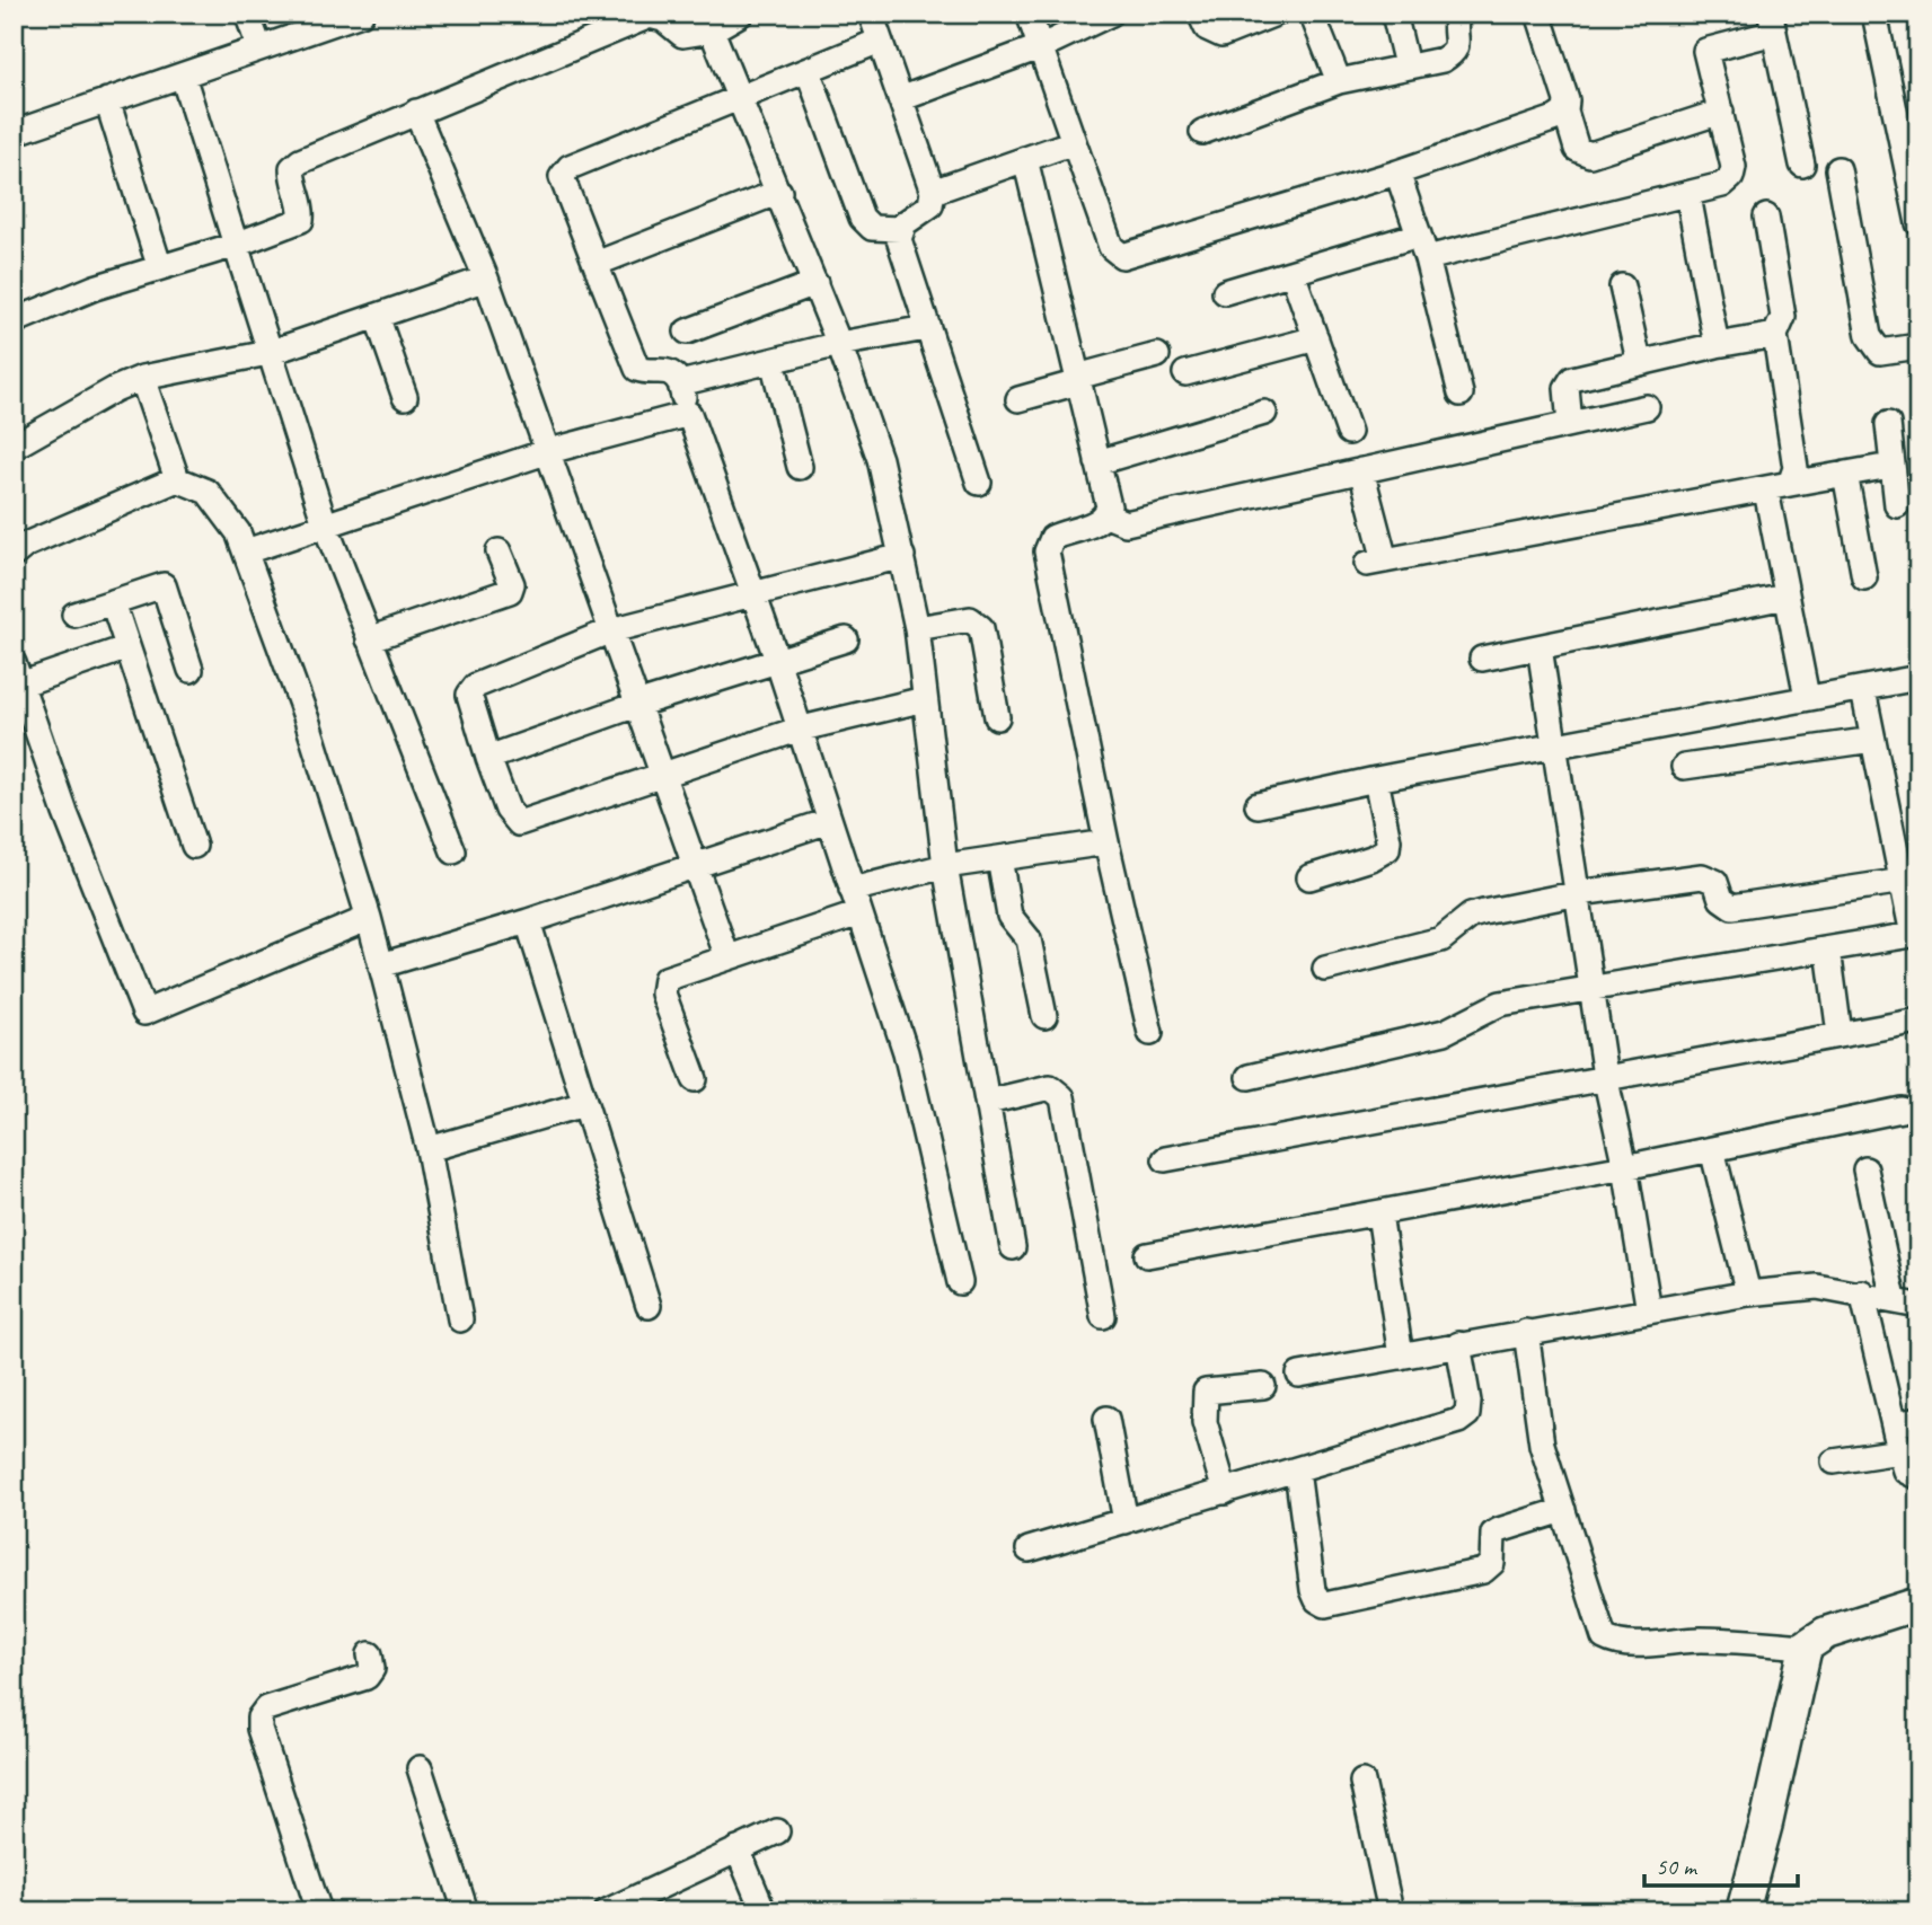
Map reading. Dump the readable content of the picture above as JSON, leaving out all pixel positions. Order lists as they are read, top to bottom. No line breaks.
{"scale_bar":"50 m"}
